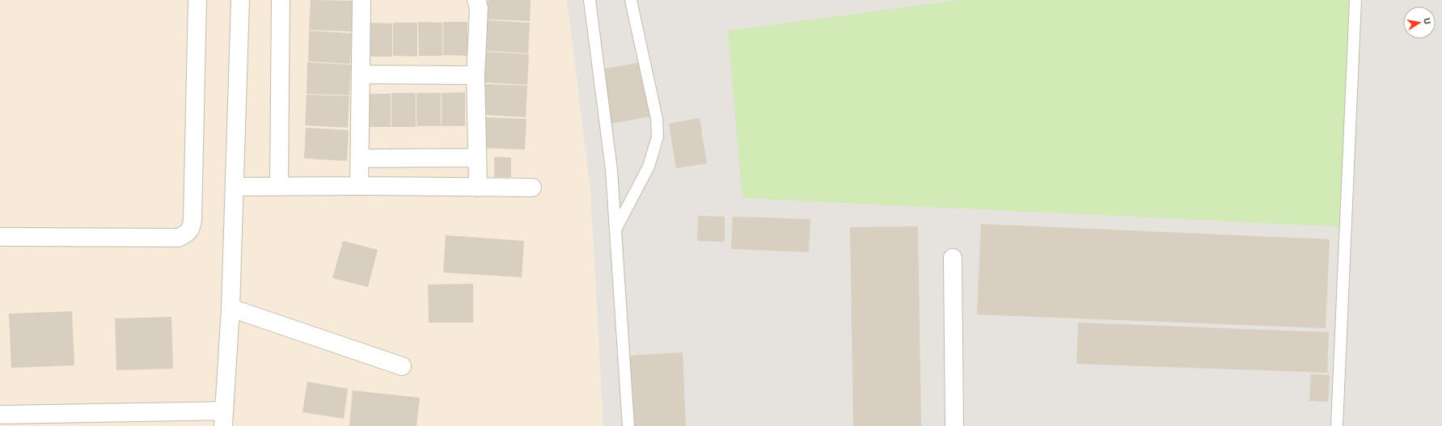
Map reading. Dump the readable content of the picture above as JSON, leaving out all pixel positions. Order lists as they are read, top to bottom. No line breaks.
{"north":"right"}
